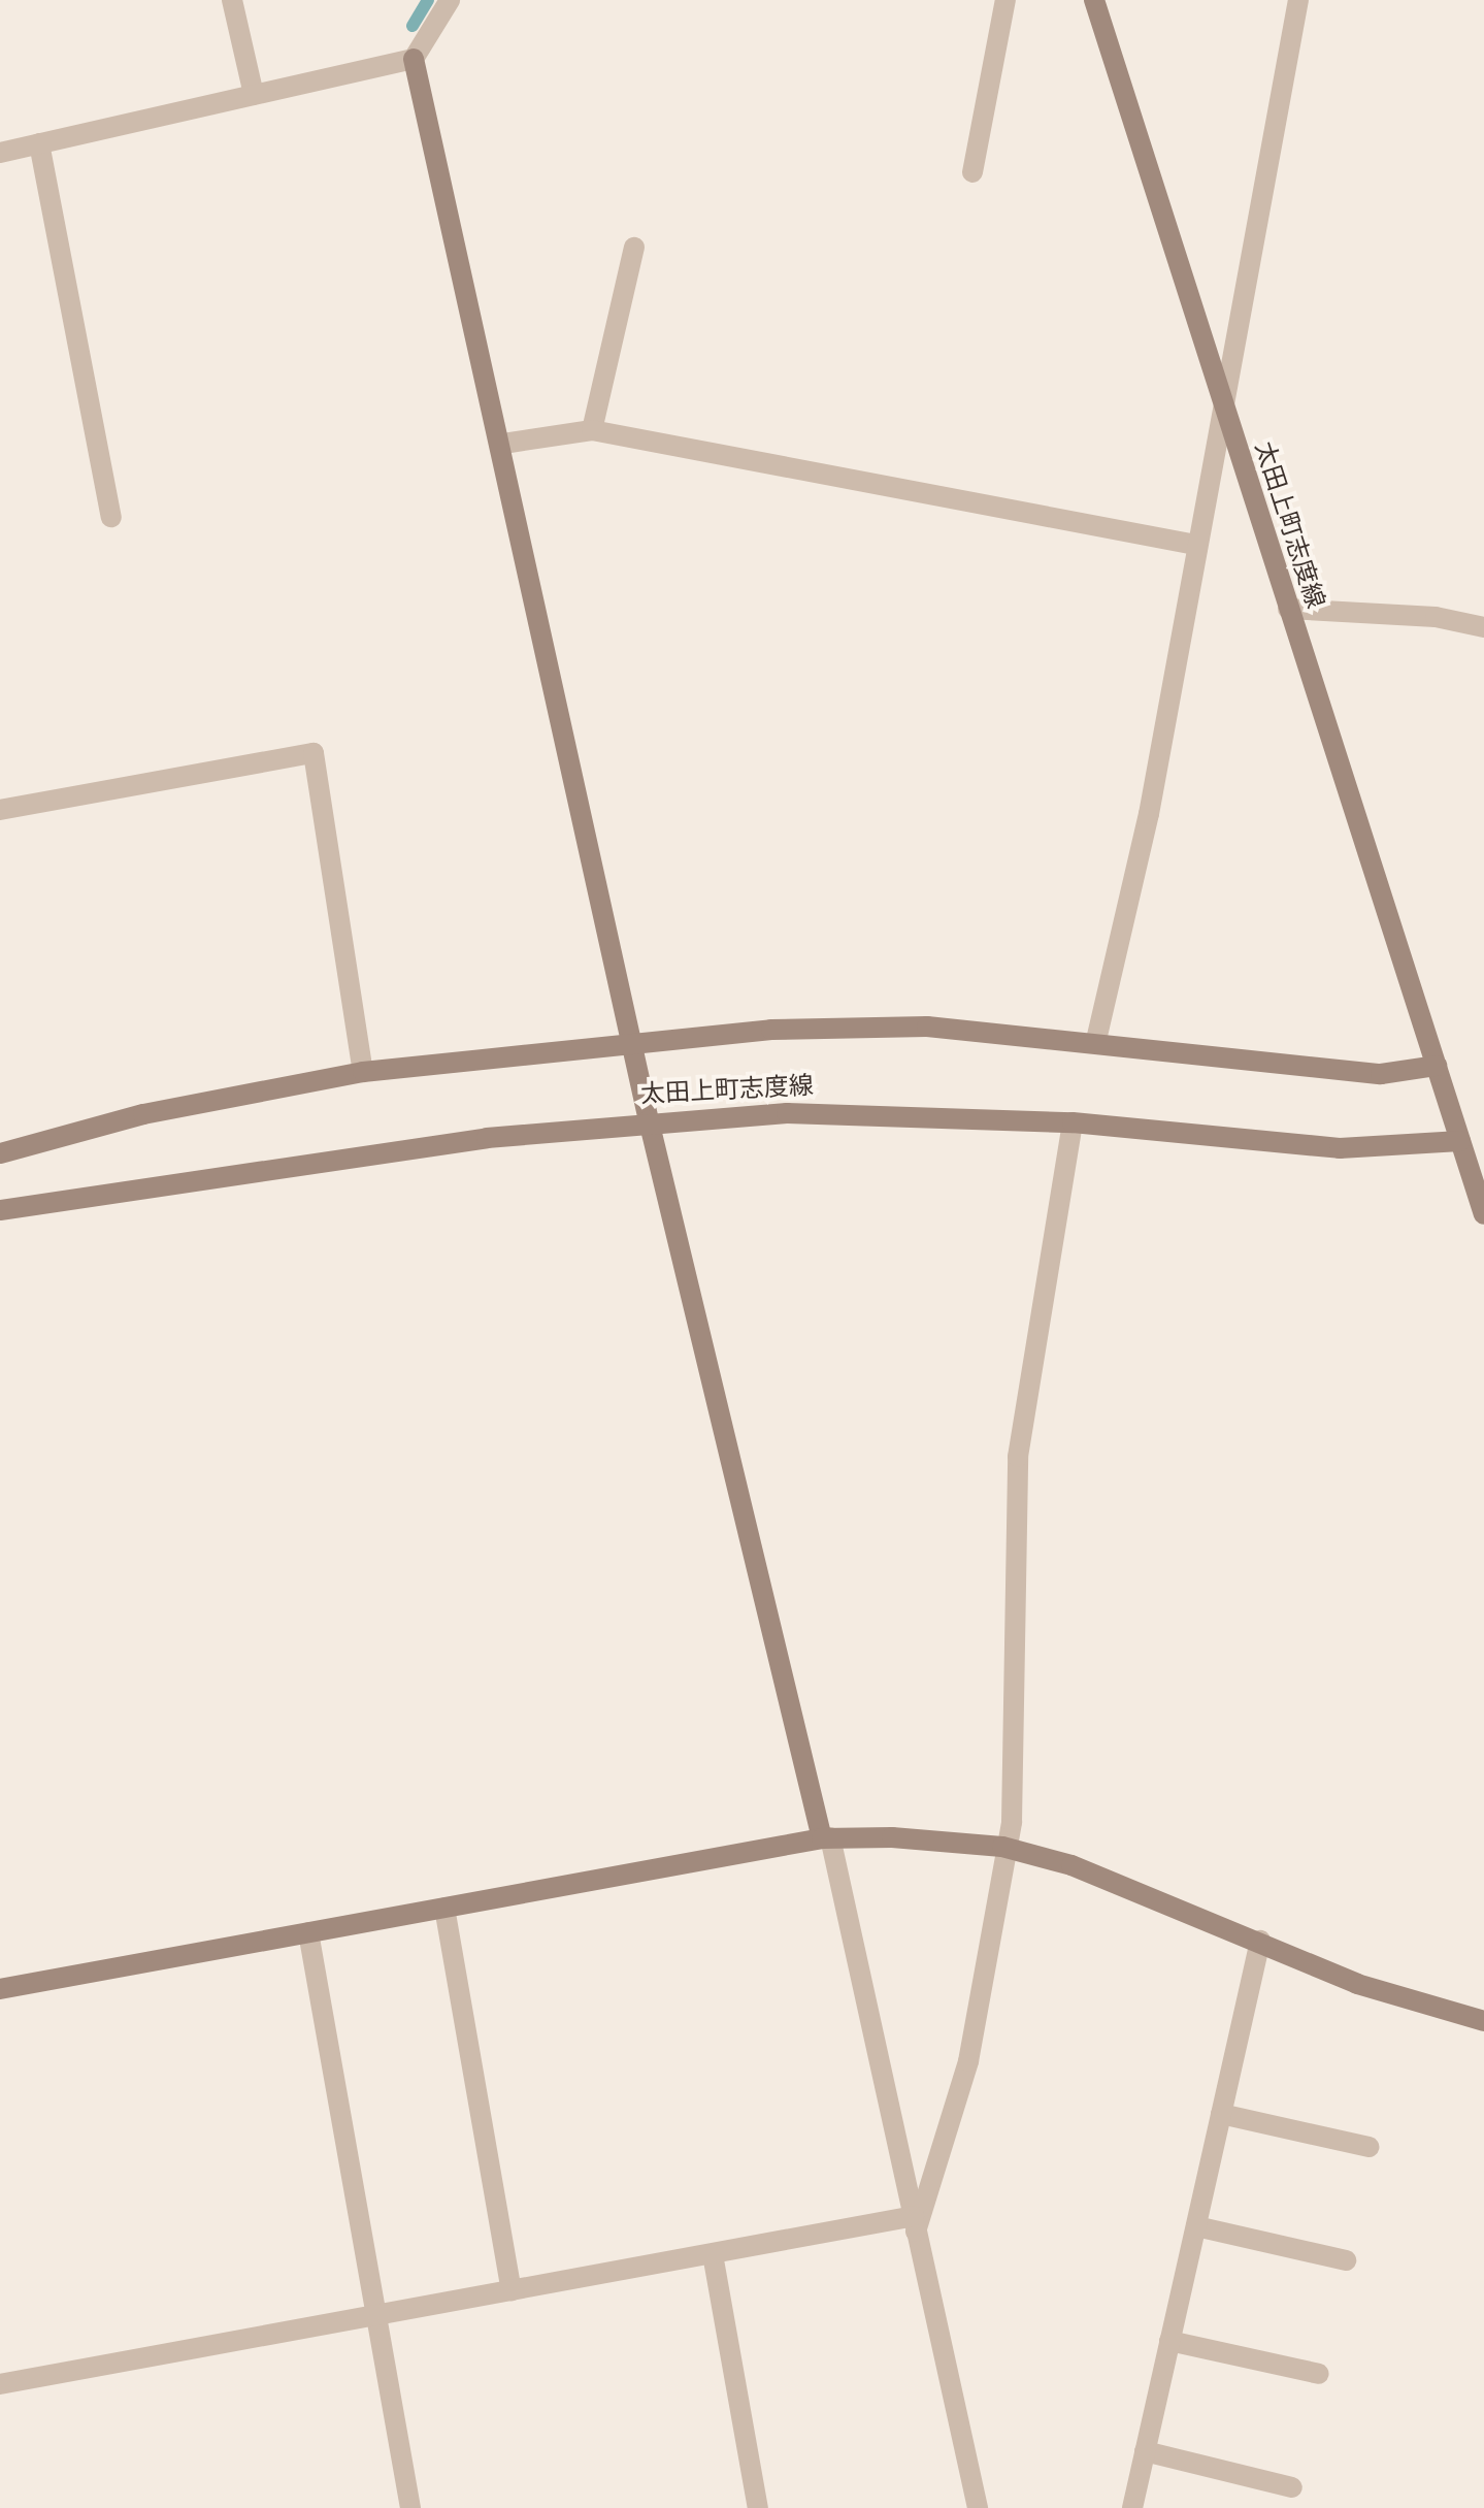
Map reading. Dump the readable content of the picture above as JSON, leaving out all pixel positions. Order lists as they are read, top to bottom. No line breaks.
{"streets":{"main road":["太田上町志度線"]}}
